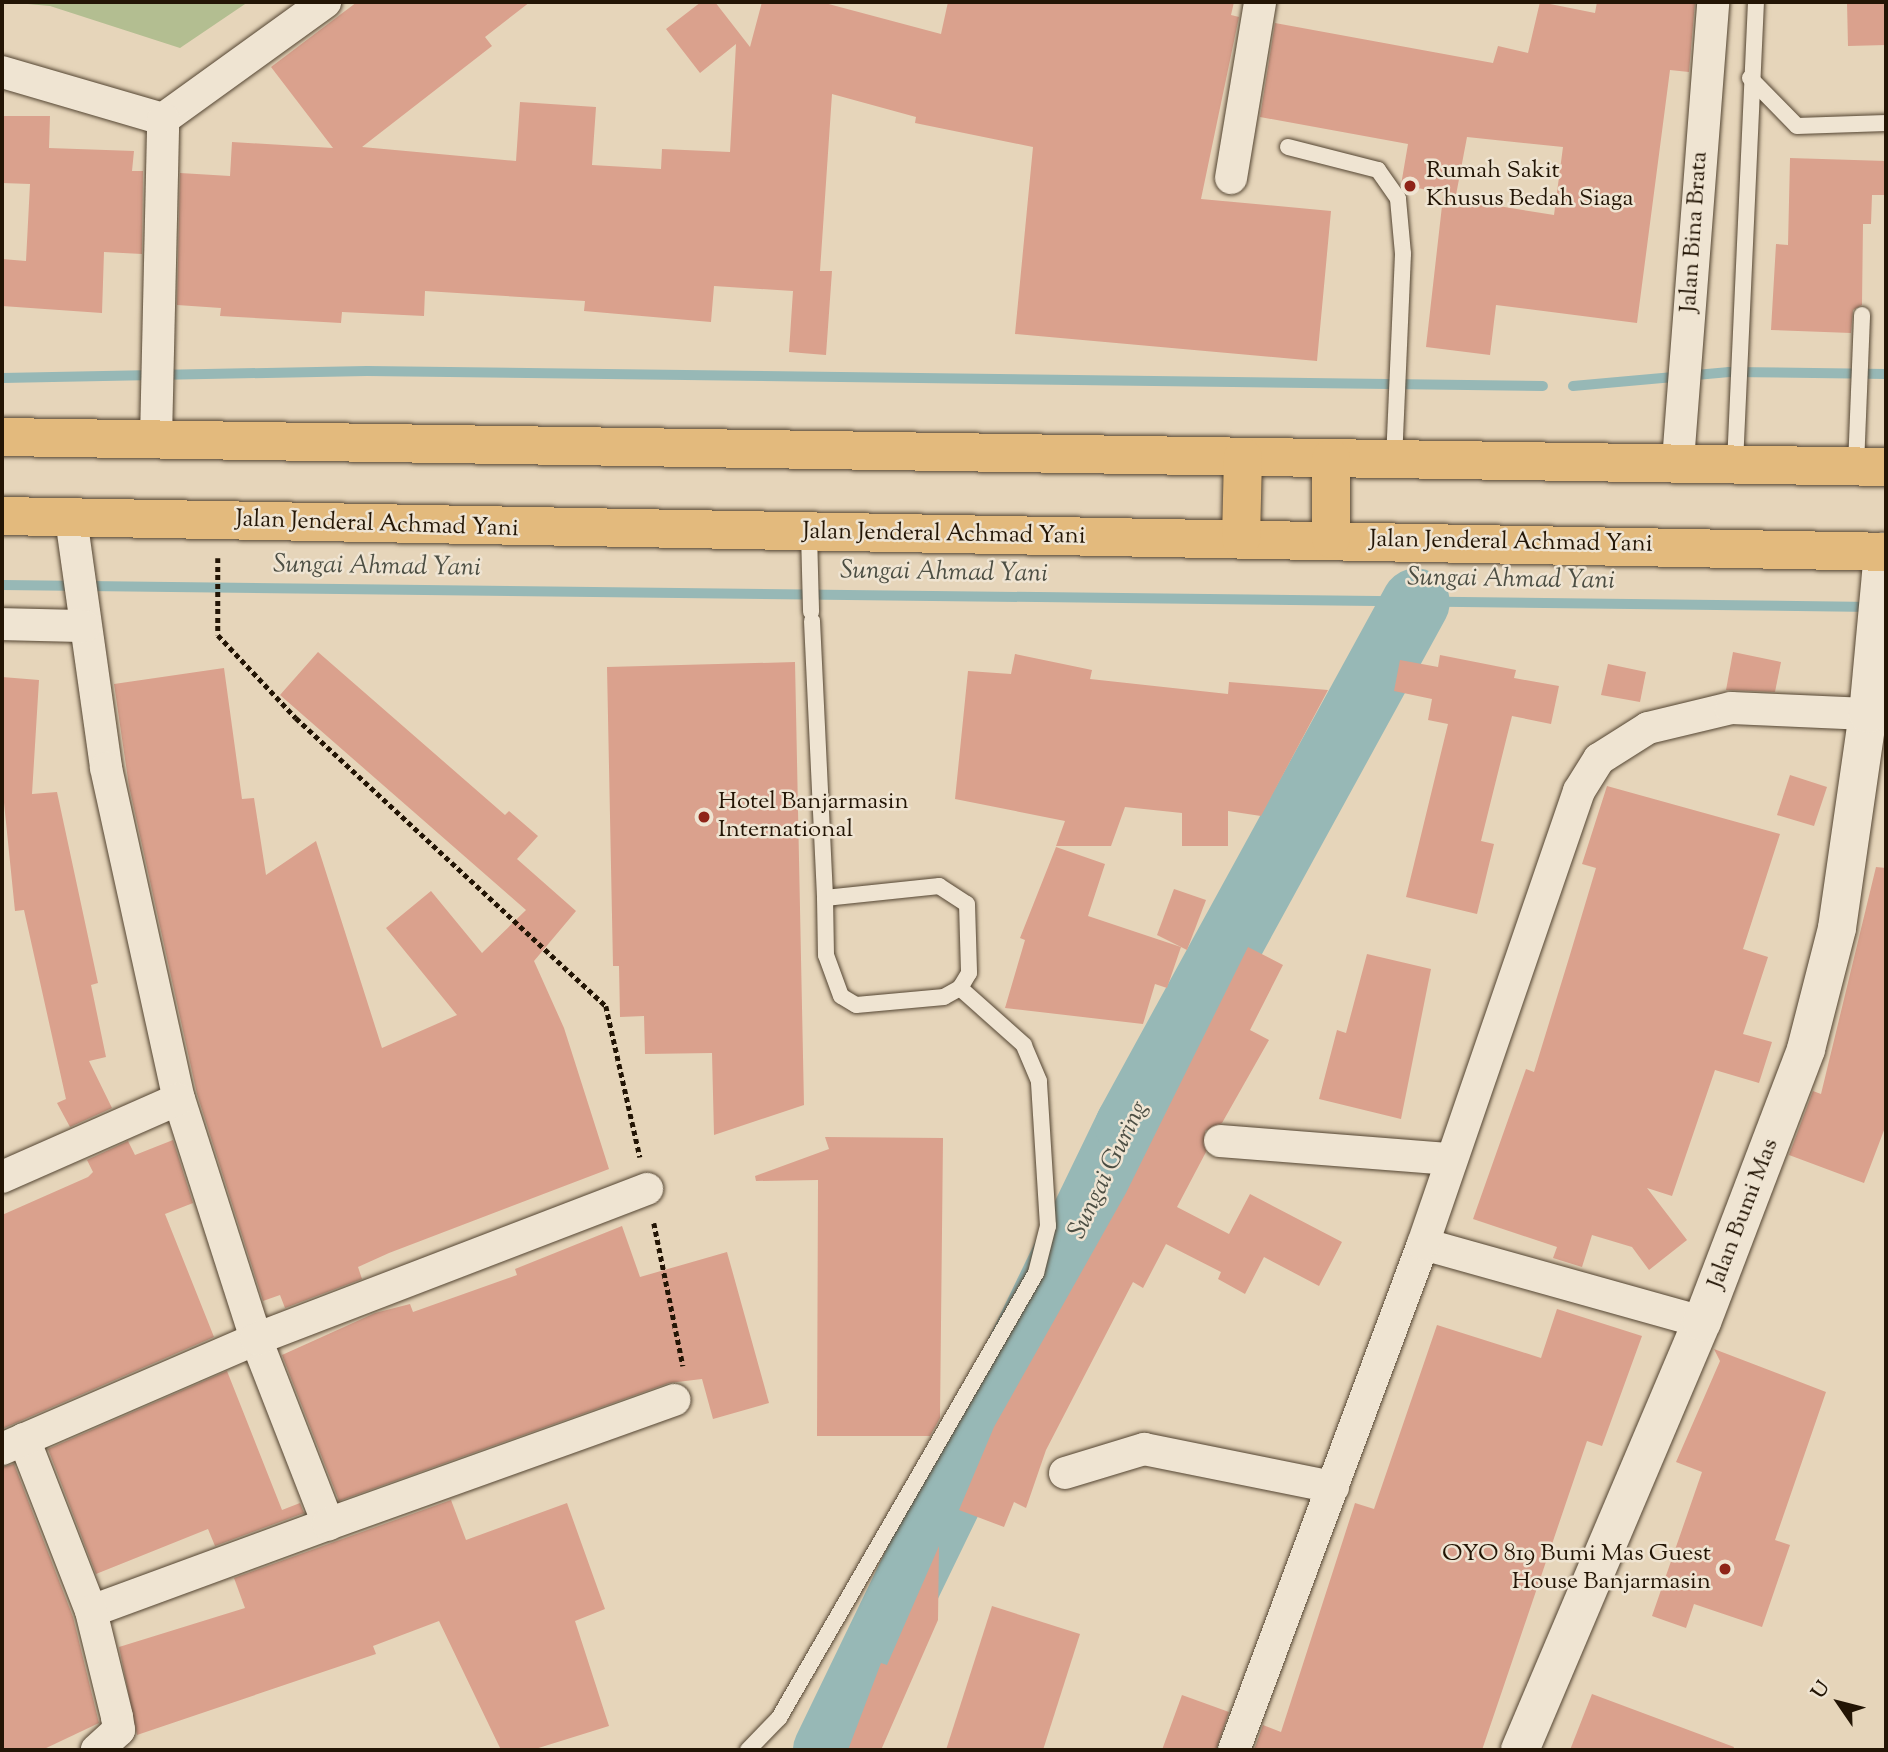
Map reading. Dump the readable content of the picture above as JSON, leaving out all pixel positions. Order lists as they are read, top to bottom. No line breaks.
{"streets":{"highway":["Jalan Jenderal Achmad Yani"],"street":["Jalan Bina Brata","Jalan Bumi Mas"]},"crossings":[["Jalan Jenderal Achmad Yani","Jalan Bumi Mas"]],"water":["Sungai Ahmad Yani","Sungai Guring"],"places":["Rumah Sakit Khusus Bedah Siaga","Hotel Banjarmasin International","OYO 819 Bumi Mas Guest House Banjarmasin"],"north":"top left"}
